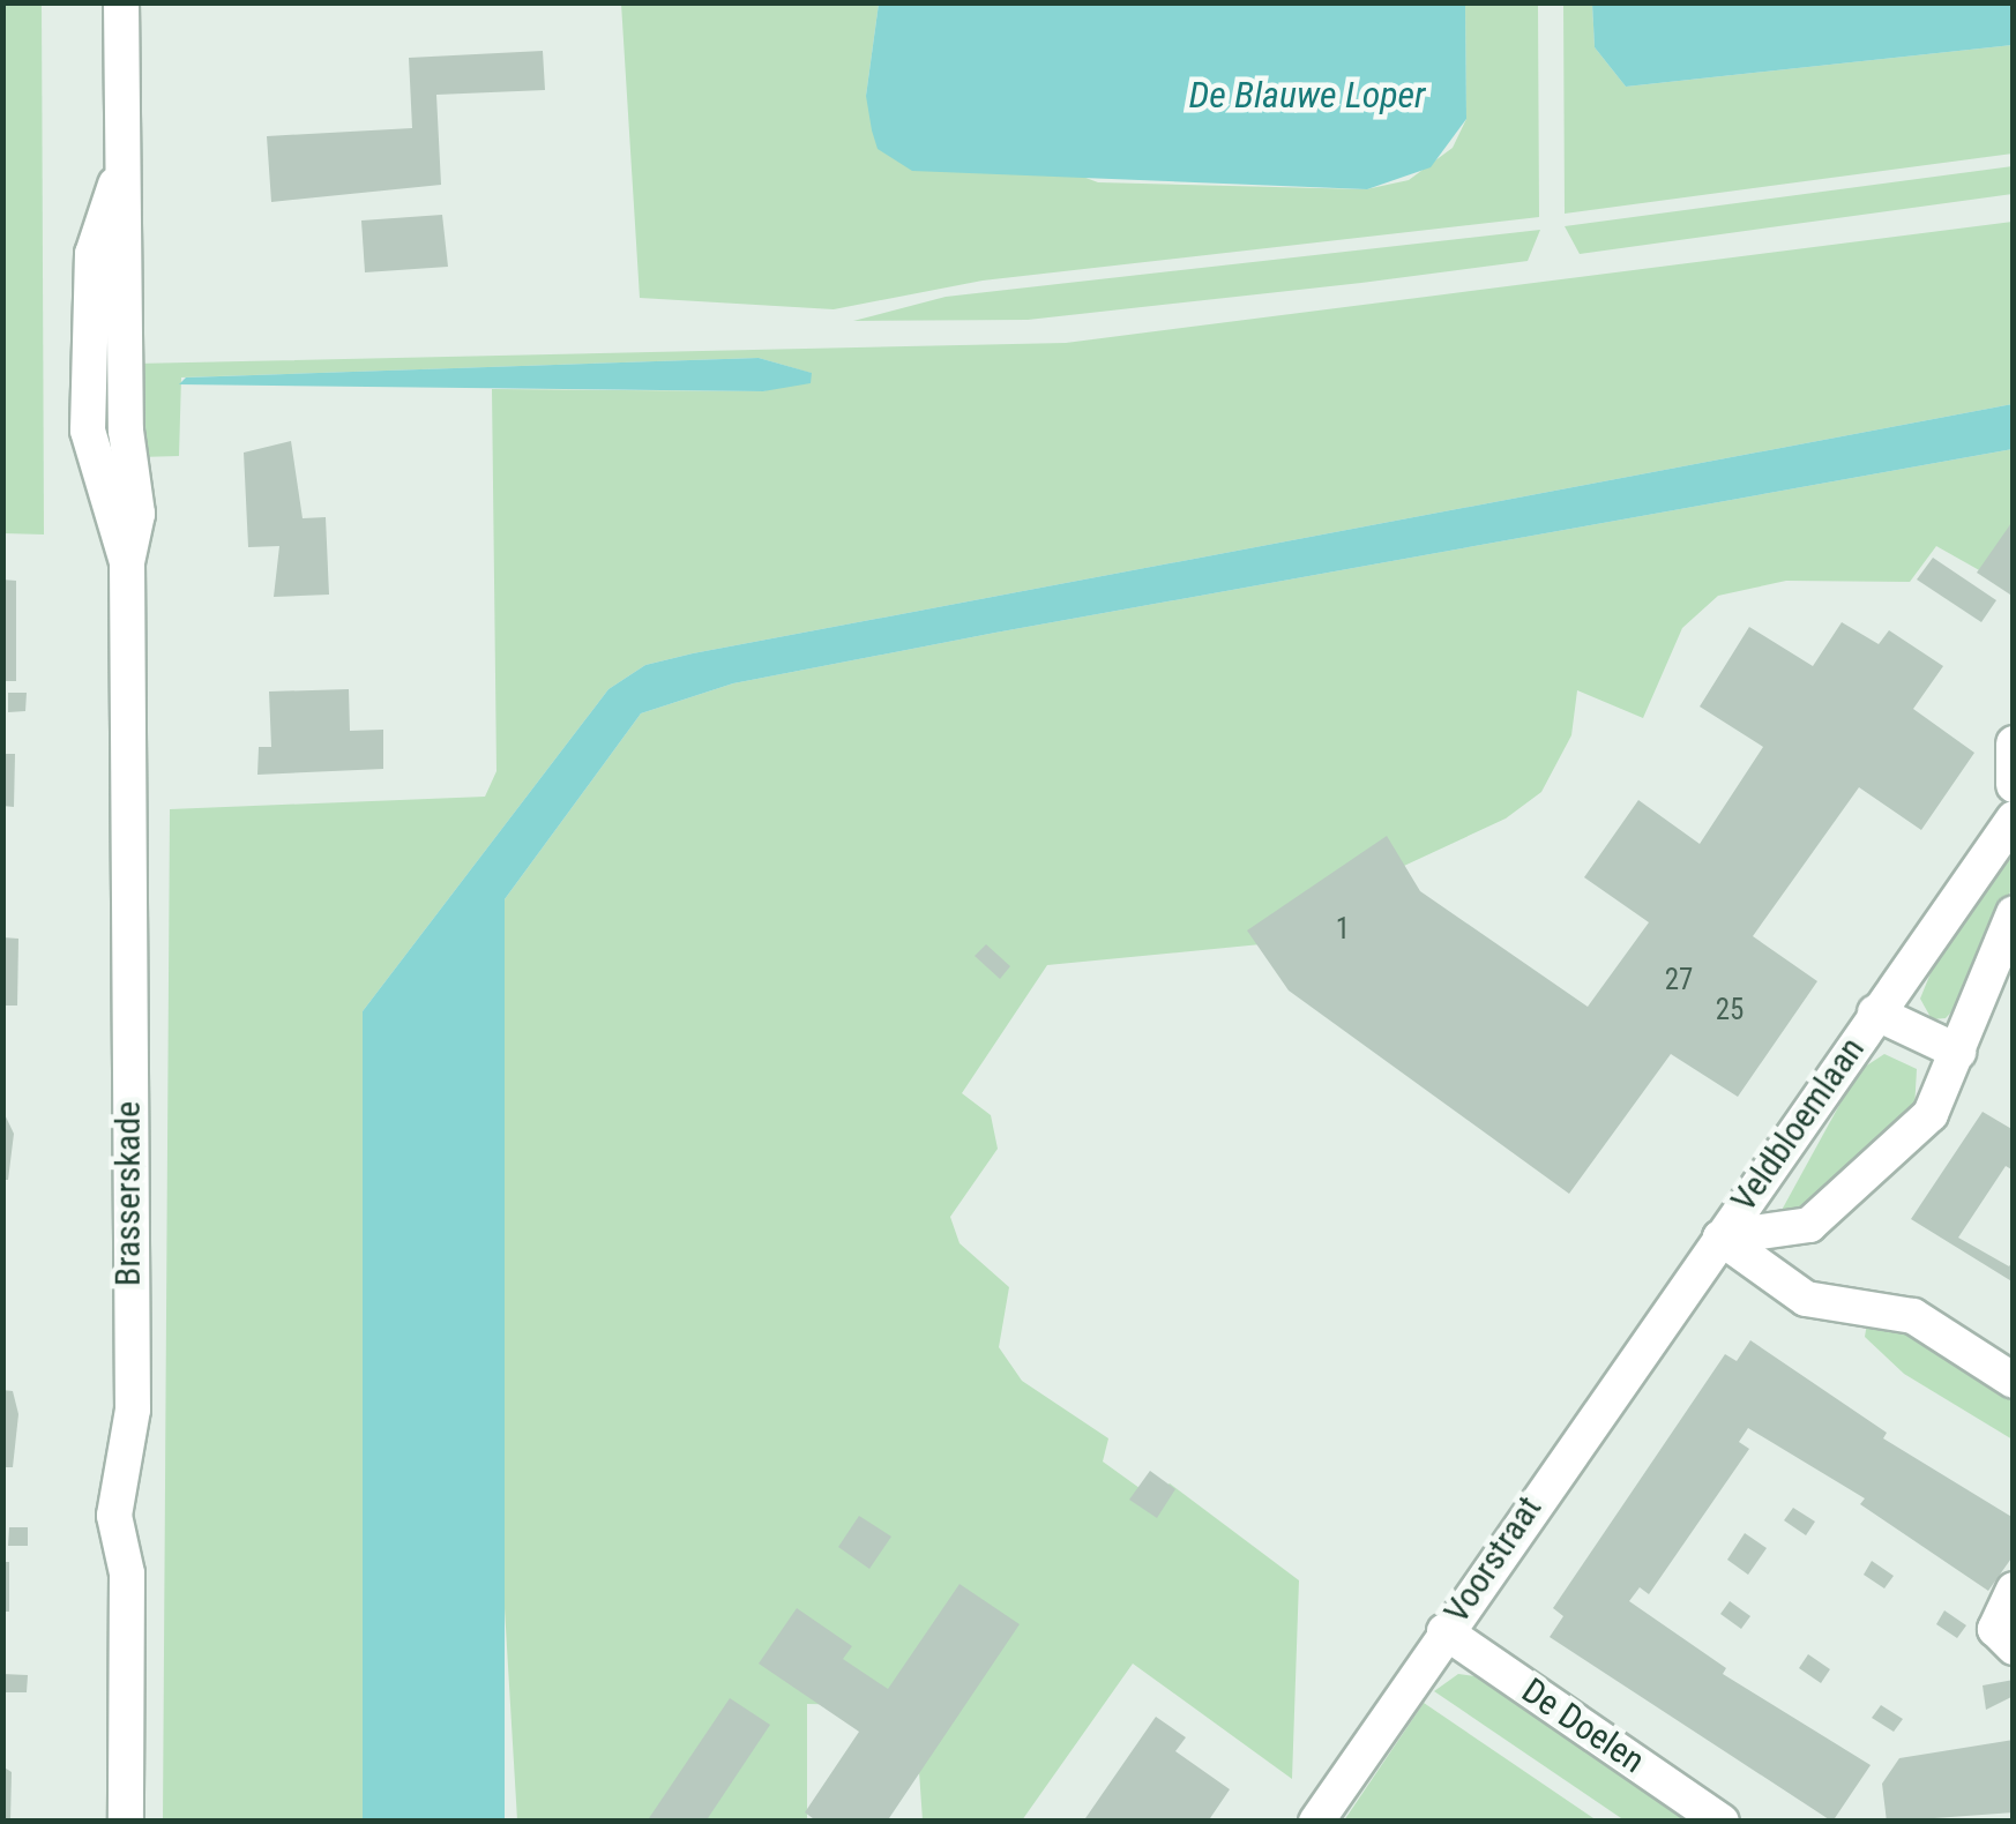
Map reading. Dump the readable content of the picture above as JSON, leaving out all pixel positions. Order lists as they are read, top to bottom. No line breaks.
{"streets":{"street":["Veldbloemlaan","Brasserskade","Voorstraat","De Doelen"]},"crossings":[["Veldbloemlaan","Voorstraat"],["Voorstraat","De Doelen"]],"water":["De Blauwe Loper"],"house_numbers":["1","27","25"]}
